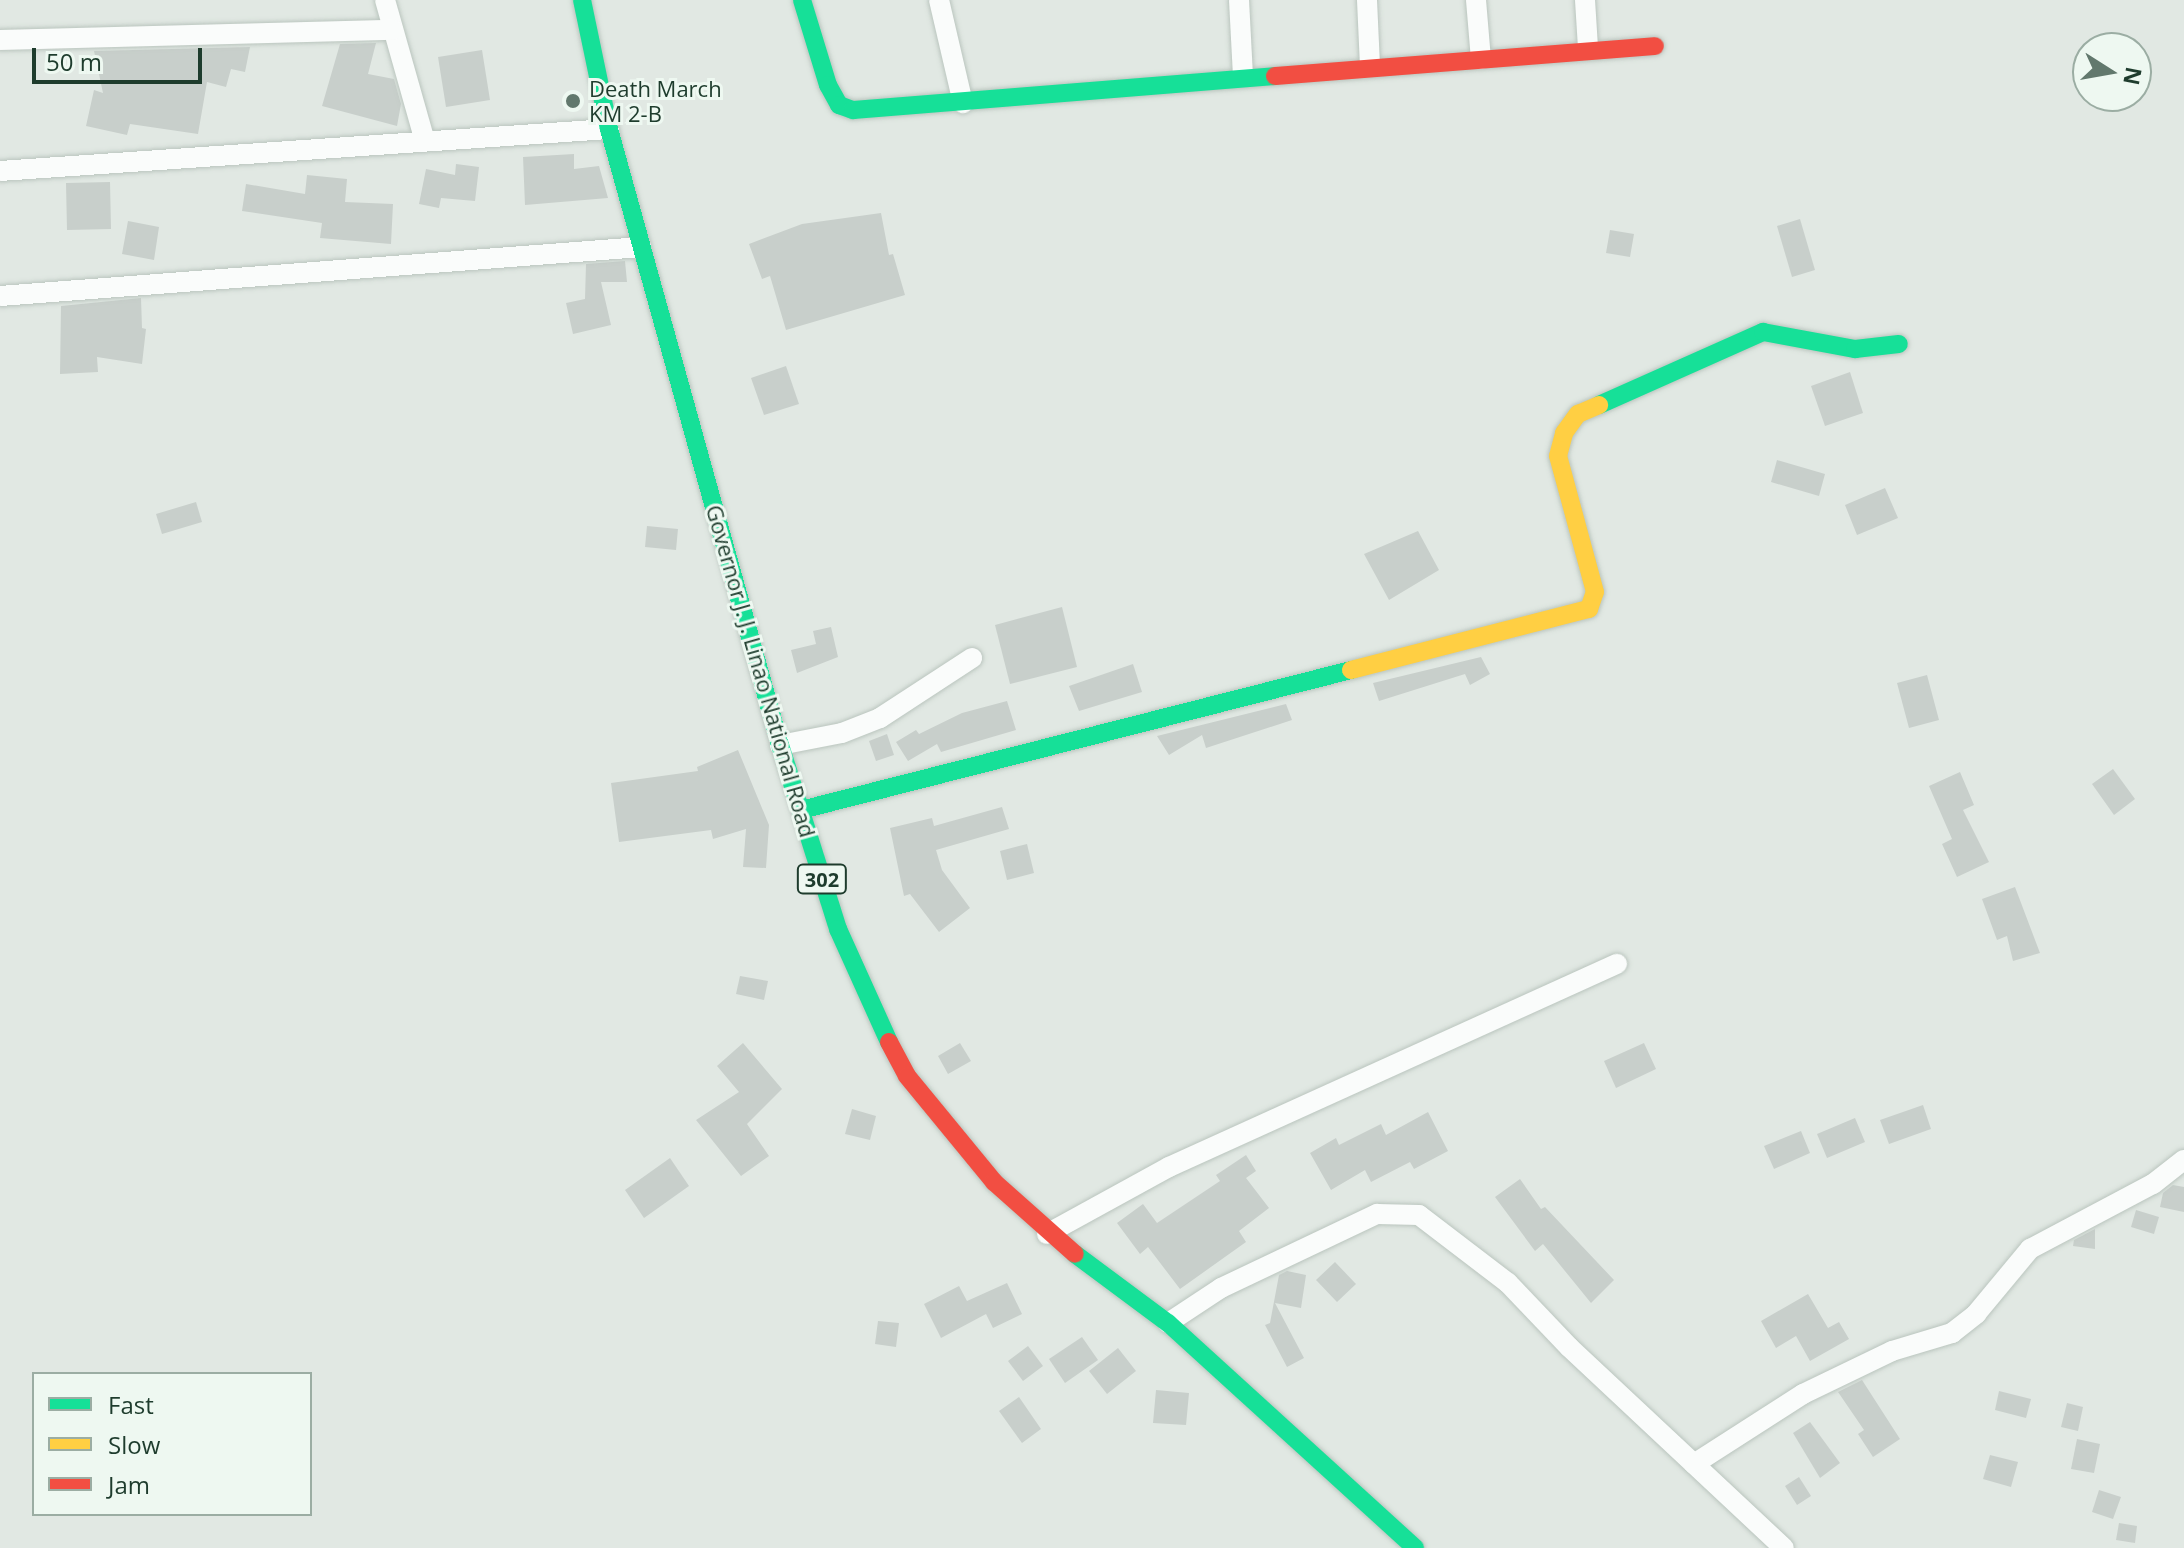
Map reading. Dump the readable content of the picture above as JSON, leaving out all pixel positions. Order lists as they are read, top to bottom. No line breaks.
{"streets":{"street":["Governor J. J. Linao National Road","302"]},"places":["Death March KM 2-B"],"legend":["Fast","Slow","Jam"],"scale_bar":"50 m","north":"right"}
